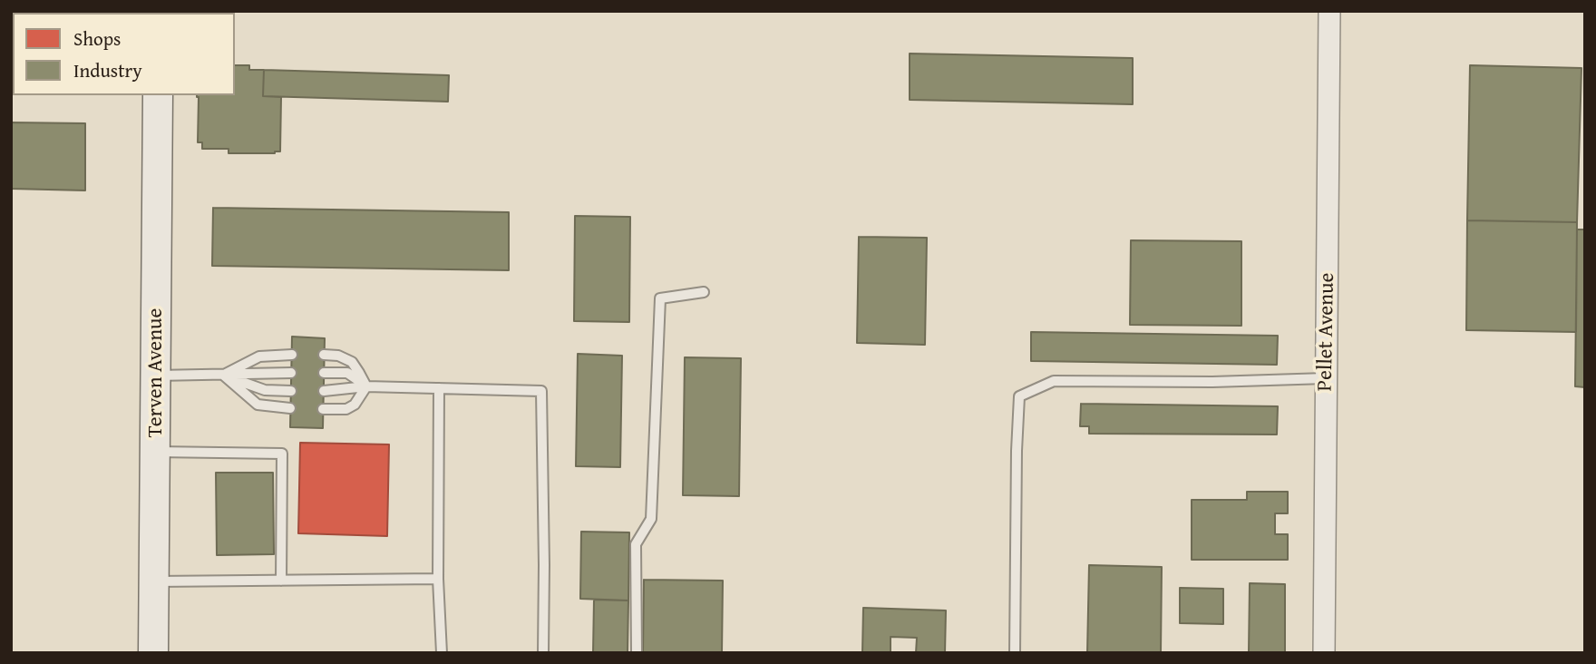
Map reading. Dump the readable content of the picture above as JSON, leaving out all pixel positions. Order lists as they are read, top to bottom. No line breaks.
{"streets":{"street":["Pellet Avenue","Terven Avenue"]},"legend":["Shops","Industry"]}
